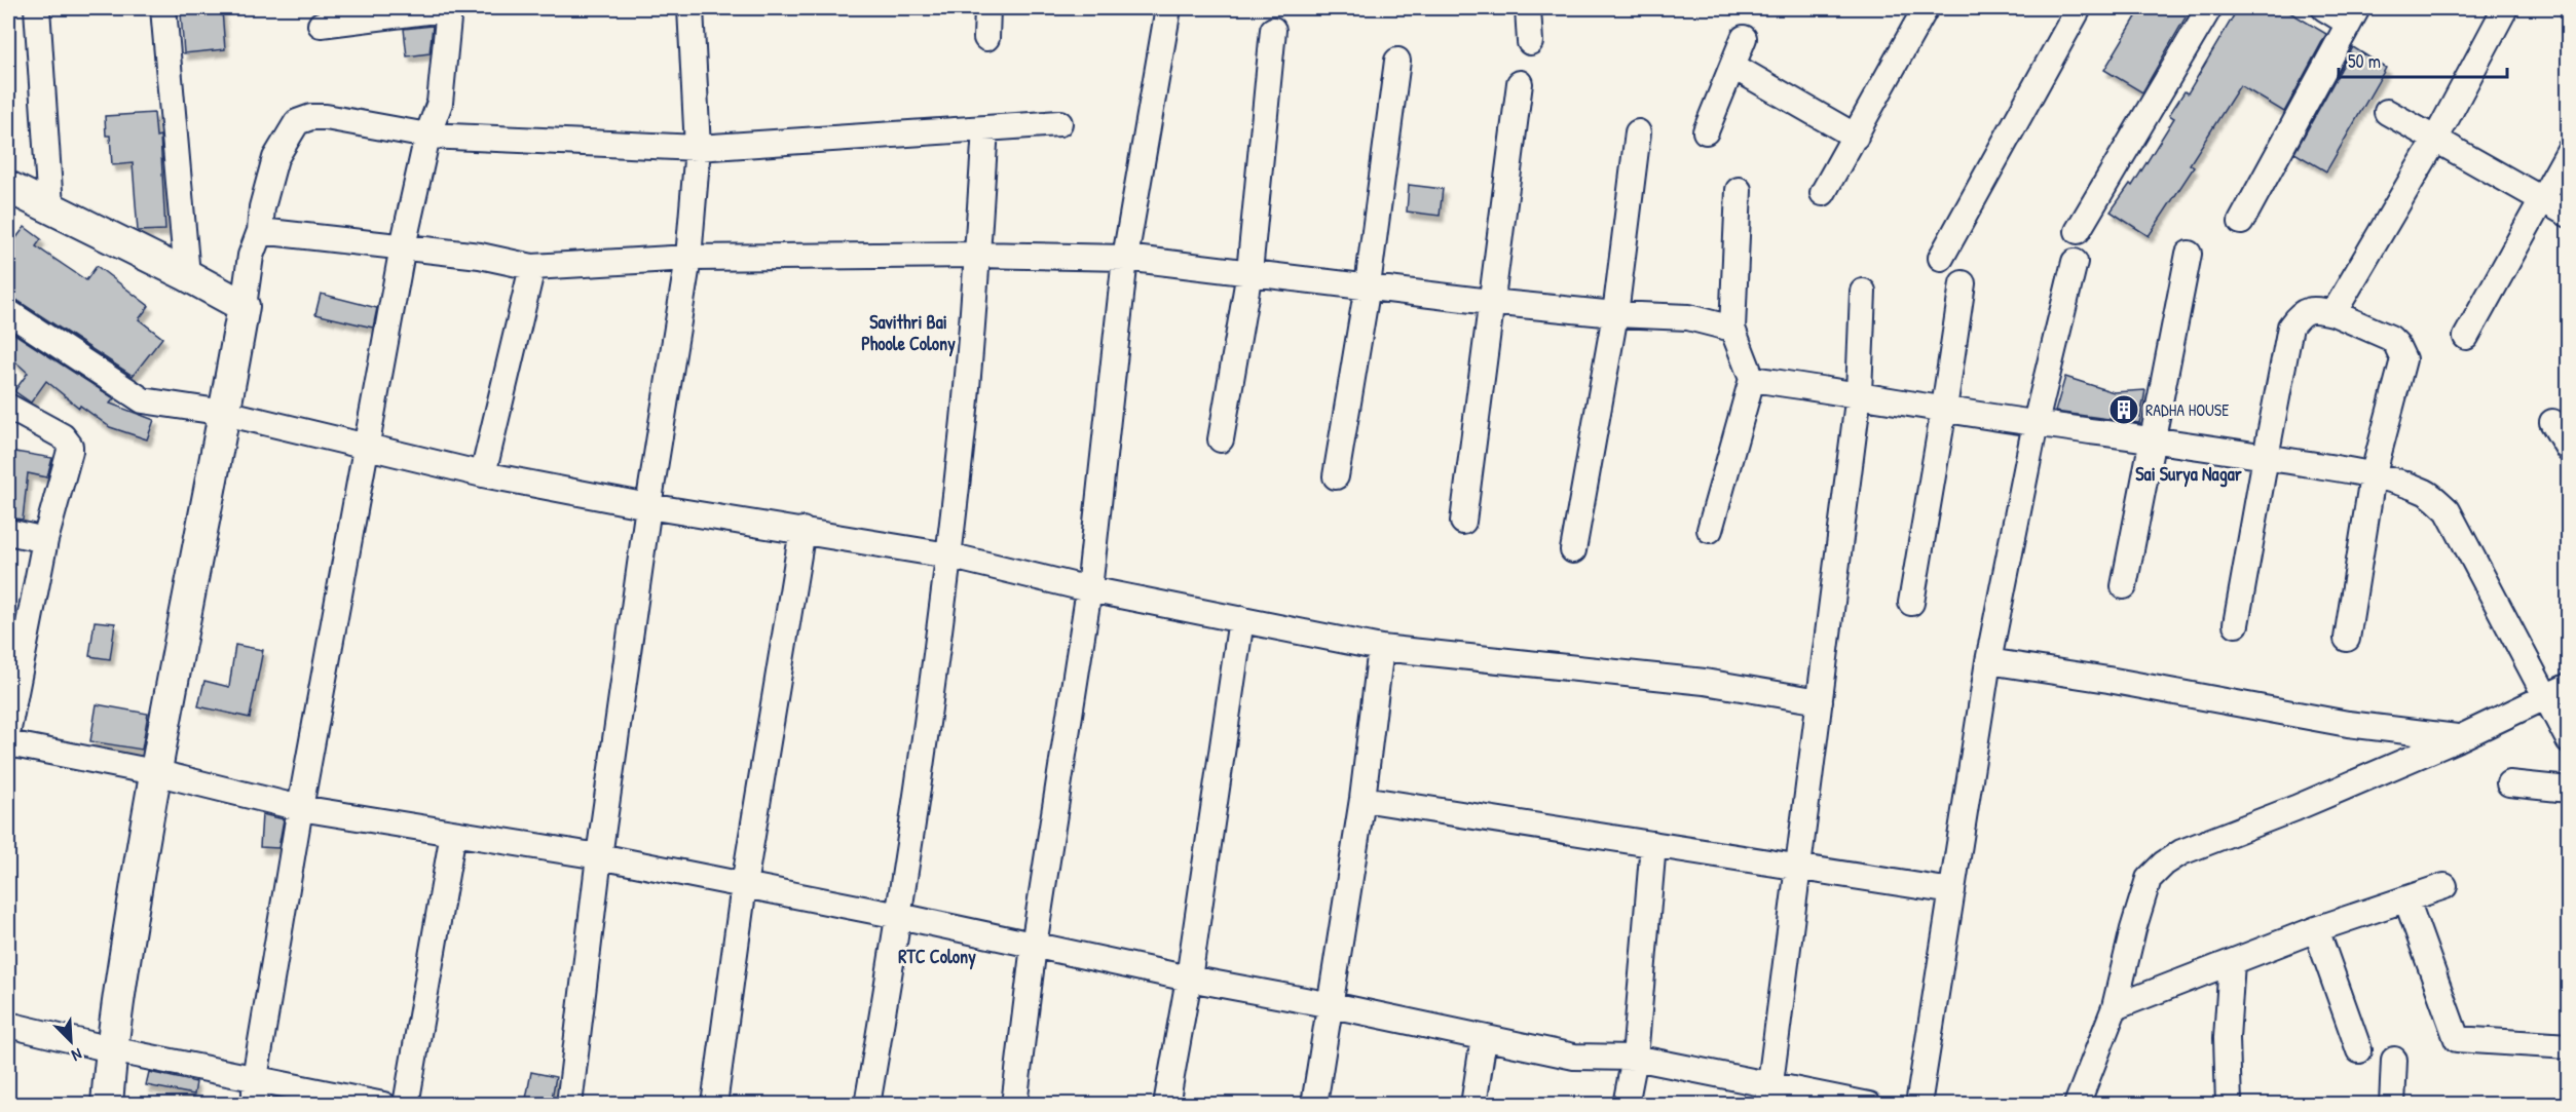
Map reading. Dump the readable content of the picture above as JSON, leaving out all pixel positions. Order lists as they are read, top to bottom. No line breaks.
{"districts":["Savithri Bai Phoole Colony","Sai Surya Nagar","RTC Colony"],"places":{"building":["RADHA HOUSE"]},"scale_bar":"50 m","north":"bottom right"}
